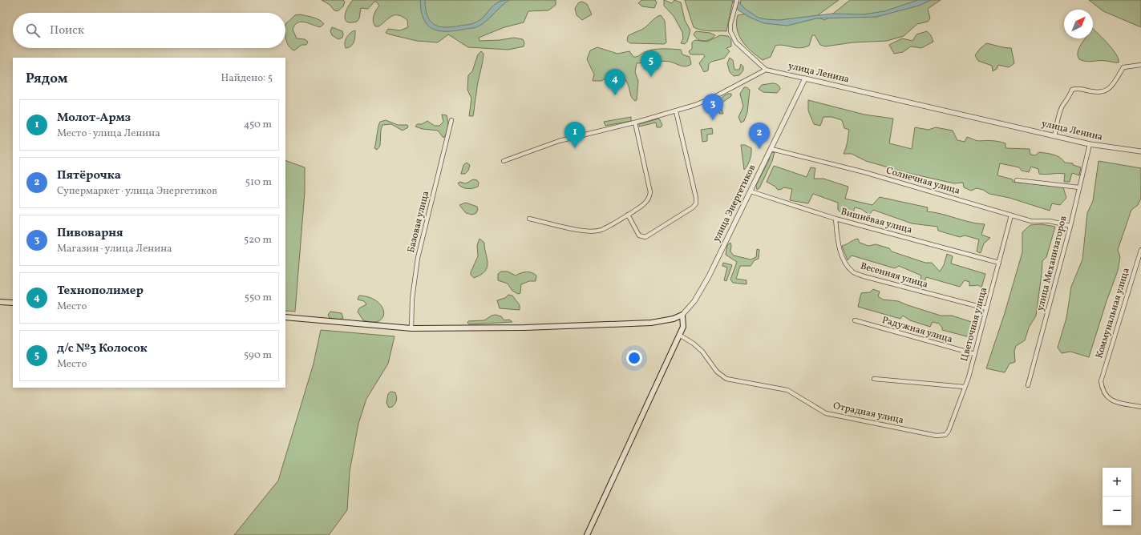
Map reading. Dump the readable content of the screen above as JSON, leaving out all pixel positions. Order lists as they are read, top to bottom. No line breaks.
{"streets":{"street":["улица Ленина","Солнечная улица","улица Энергетиков","Вишнёвая улица","Базовая улица","улица Механизаторов","Весенняя улица","Коммунальная улица","Цветочная улица","Радужная улица","Отрадная улица"]},"crossings":[["улица Ленина","улица Энергетиков"],["улица Ленина","улица Механизаторов"],["Солнечная улица","улица Энергетиков"],["Солнечная улица","улица Механизаторов"],["Солнечная улица","Цветочная улица"],["улица Энергетиков","Вишнёвая улица"],["Вишнёвая улица","Весенняя улица"],["Вишнёвая улица","Цветочная улица"],["Весенняя улица","Цветочная улица"],["Цветочная улица","Радужная улица"],["Цветочная улица","Отрадная улица"]],"north":"top right","page":{"search":"Поиск","pins":["5","4","3","1","2"],"heading":["Рядом","Найдено: 5"],"list":[{"mark":"1","name":"Молот-Армз","note":"Место · улица Ленина","value":"450 m"},{"mark":"2","name":"Пятёрочка","note":"Супермаркет · улица Энергетиков","value":"510 m"},{"mark":"3","name":"Пивоварня","note":"Магазин · улица Ленина","value":"520 m"},{"mark":"4","name":"Технополимер","note":"Место","value":"550 m"},{"mark":"5","name":"д/с №3 Колосок","note":"Место","value":"590 m"}],"map_buttons":["+","−"]}}
